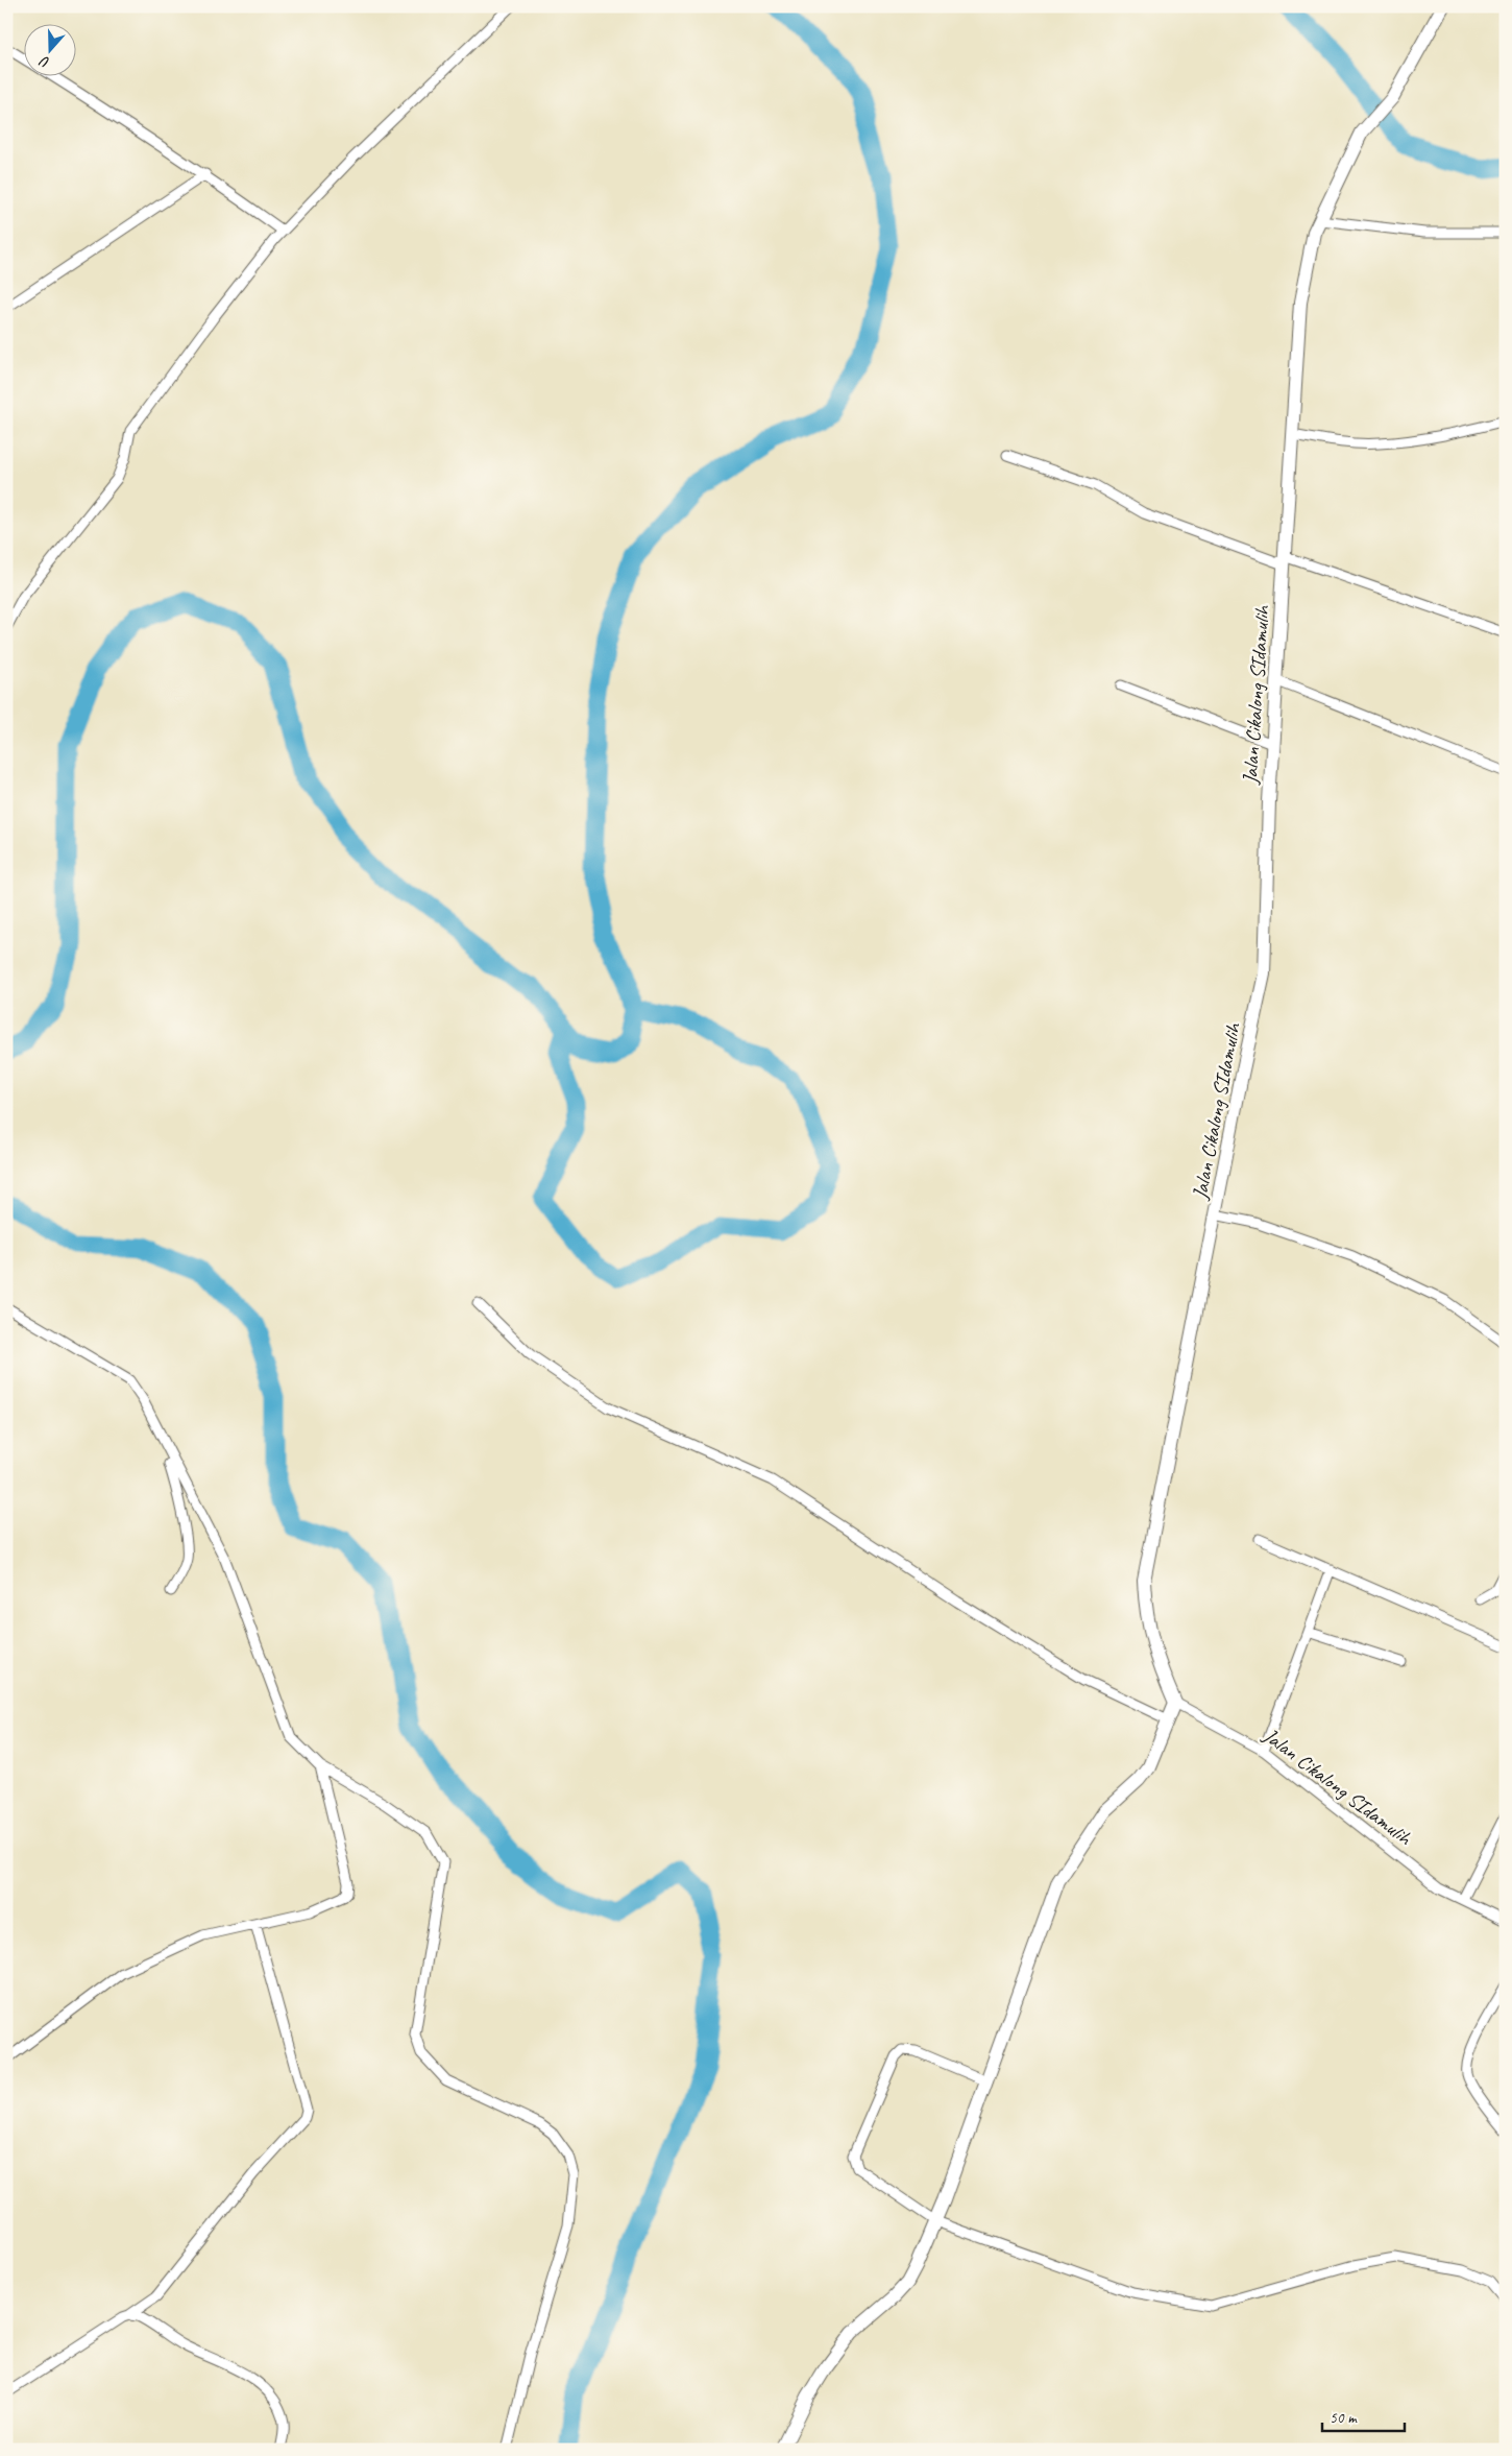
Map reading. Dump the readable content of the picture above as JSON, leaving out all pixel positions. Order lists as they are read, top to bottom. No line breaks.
{"streets":{"street":["Jalan Cikalong SIdamulih"]},"scale_bar":"50 m","north":"bottom"}
